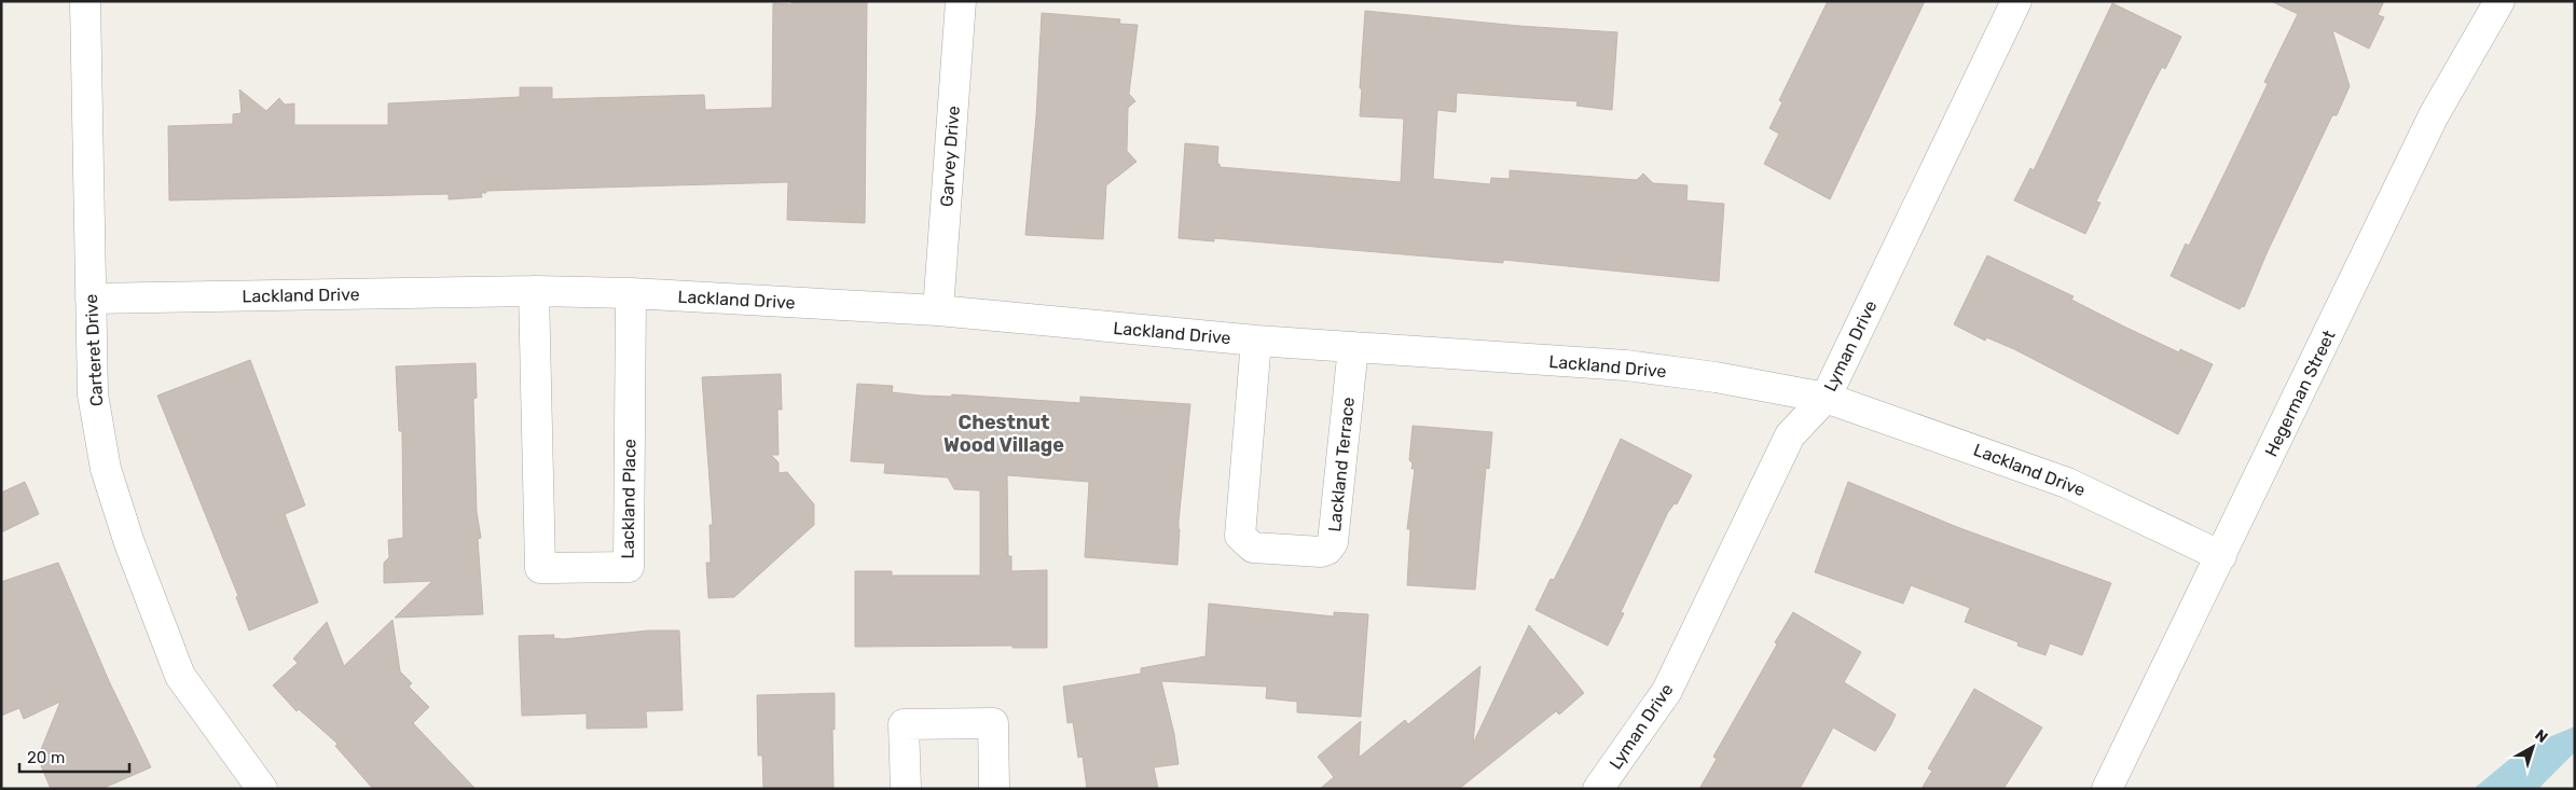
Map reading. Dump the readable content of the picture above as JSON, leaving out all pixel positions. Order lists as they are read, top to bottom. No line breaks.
{"streets":{"street":["Garvey Drive","Lackland Drive","Lyman Drive","Carteret Drive","Hegerman Street","Lackland Terrace","Lackland Place"]},"crossings":[["Garvey Drive","Lackland Drive"],["Lackland Drive","Lyman Drive"],["Lackland Drive","Carteret Drive"],["Lackland Drive","Hegerman Street"],["Lackland Drive","Lackland Terrace"],["Lackland Drive","Lackland Place"]],"districts":["Chestnut Wood Village"],"scale_bar":"20 m","north":"top right"}
